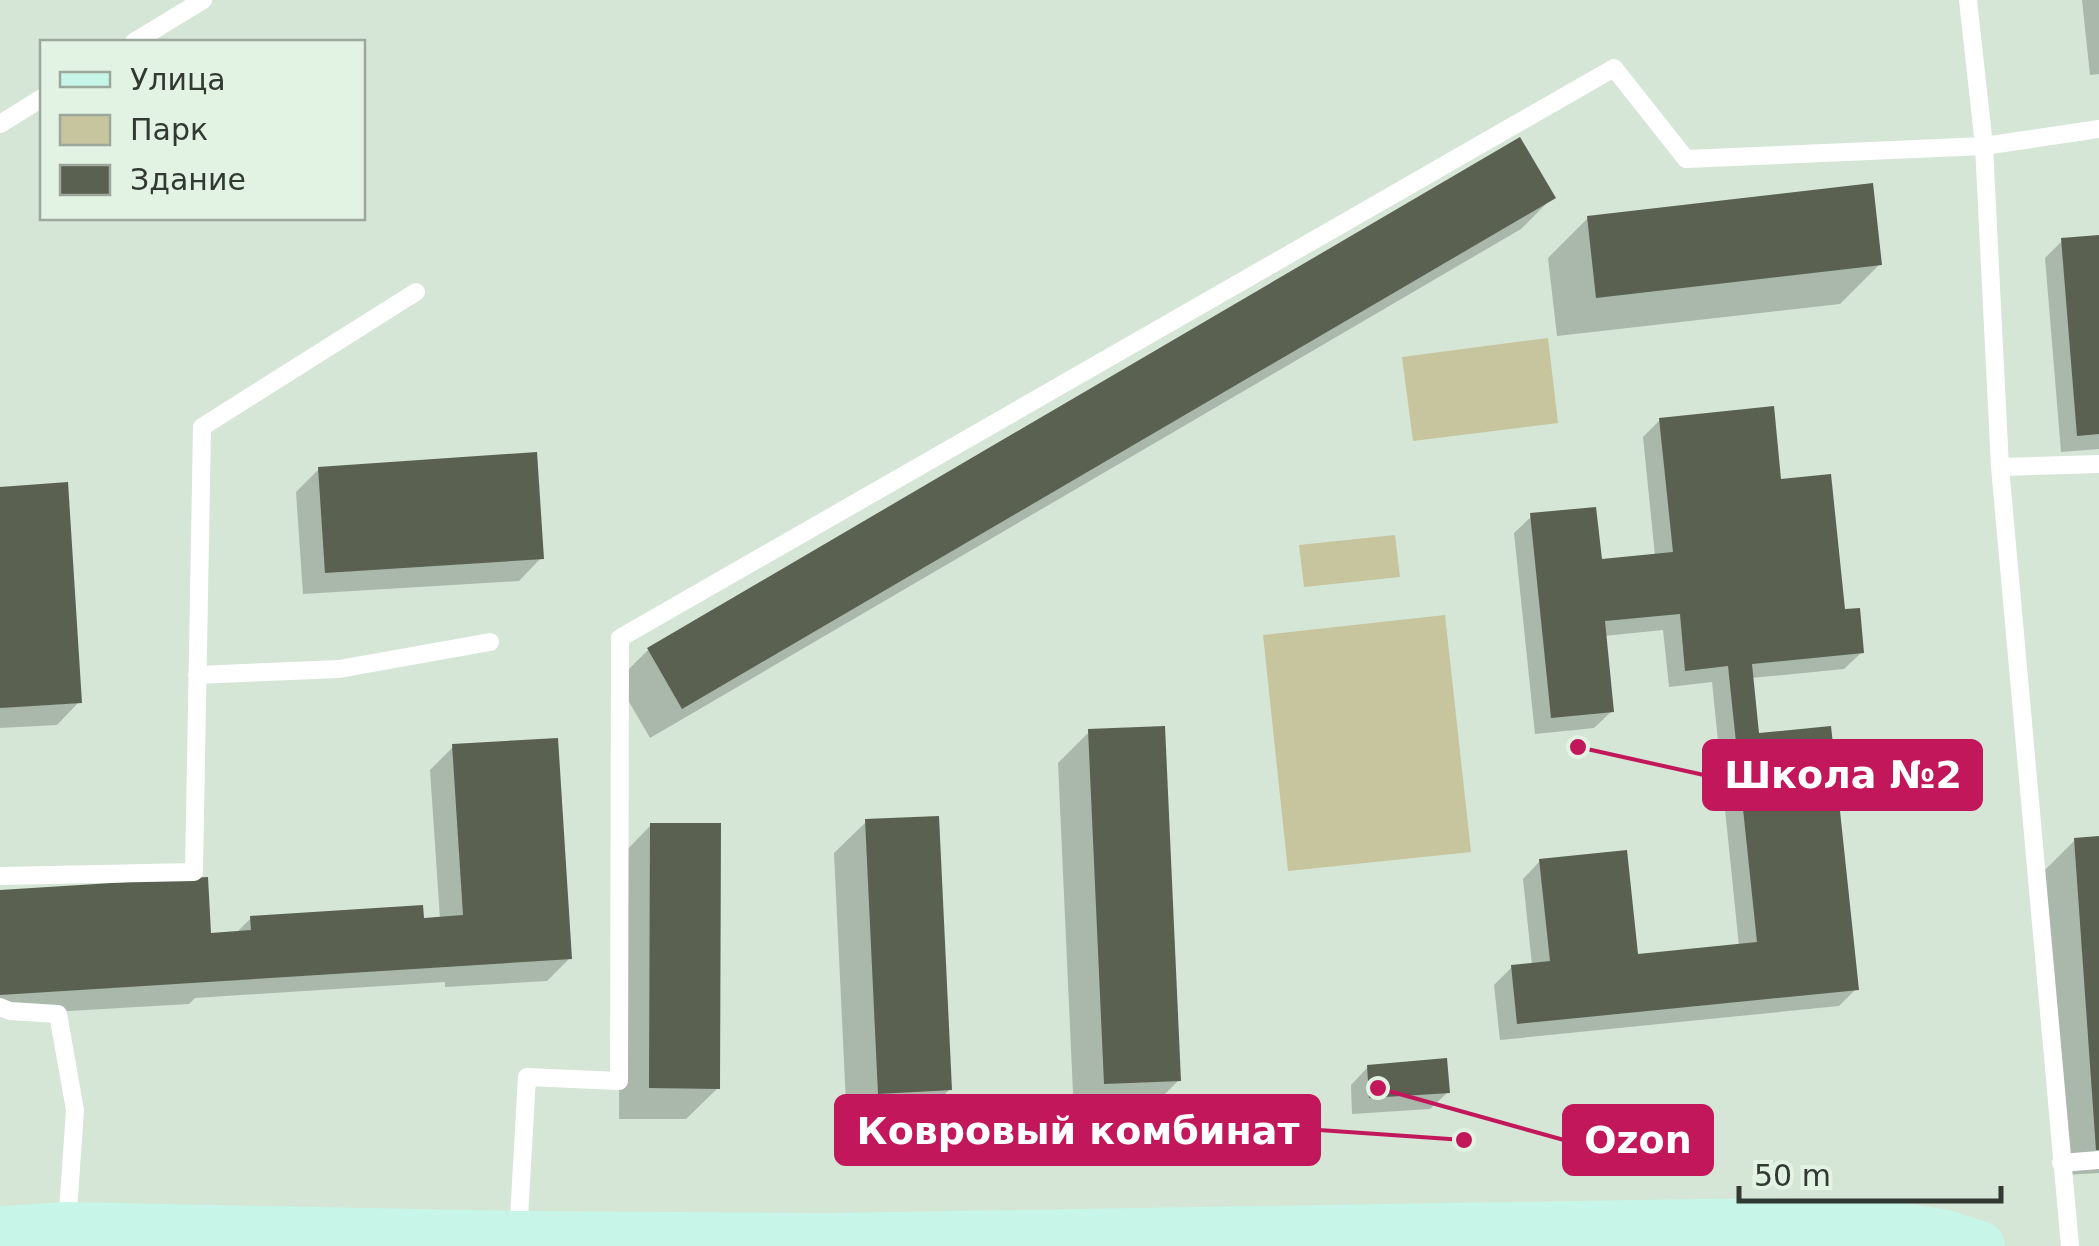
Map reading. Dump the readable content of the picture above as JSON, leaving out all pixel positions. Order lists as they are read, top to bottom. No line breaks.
{"places":["Школа №2","Ozon","Ковровый комбинат"],"legend":["Улица","Парк","Здание"],"scale_bar":"50 m"}
